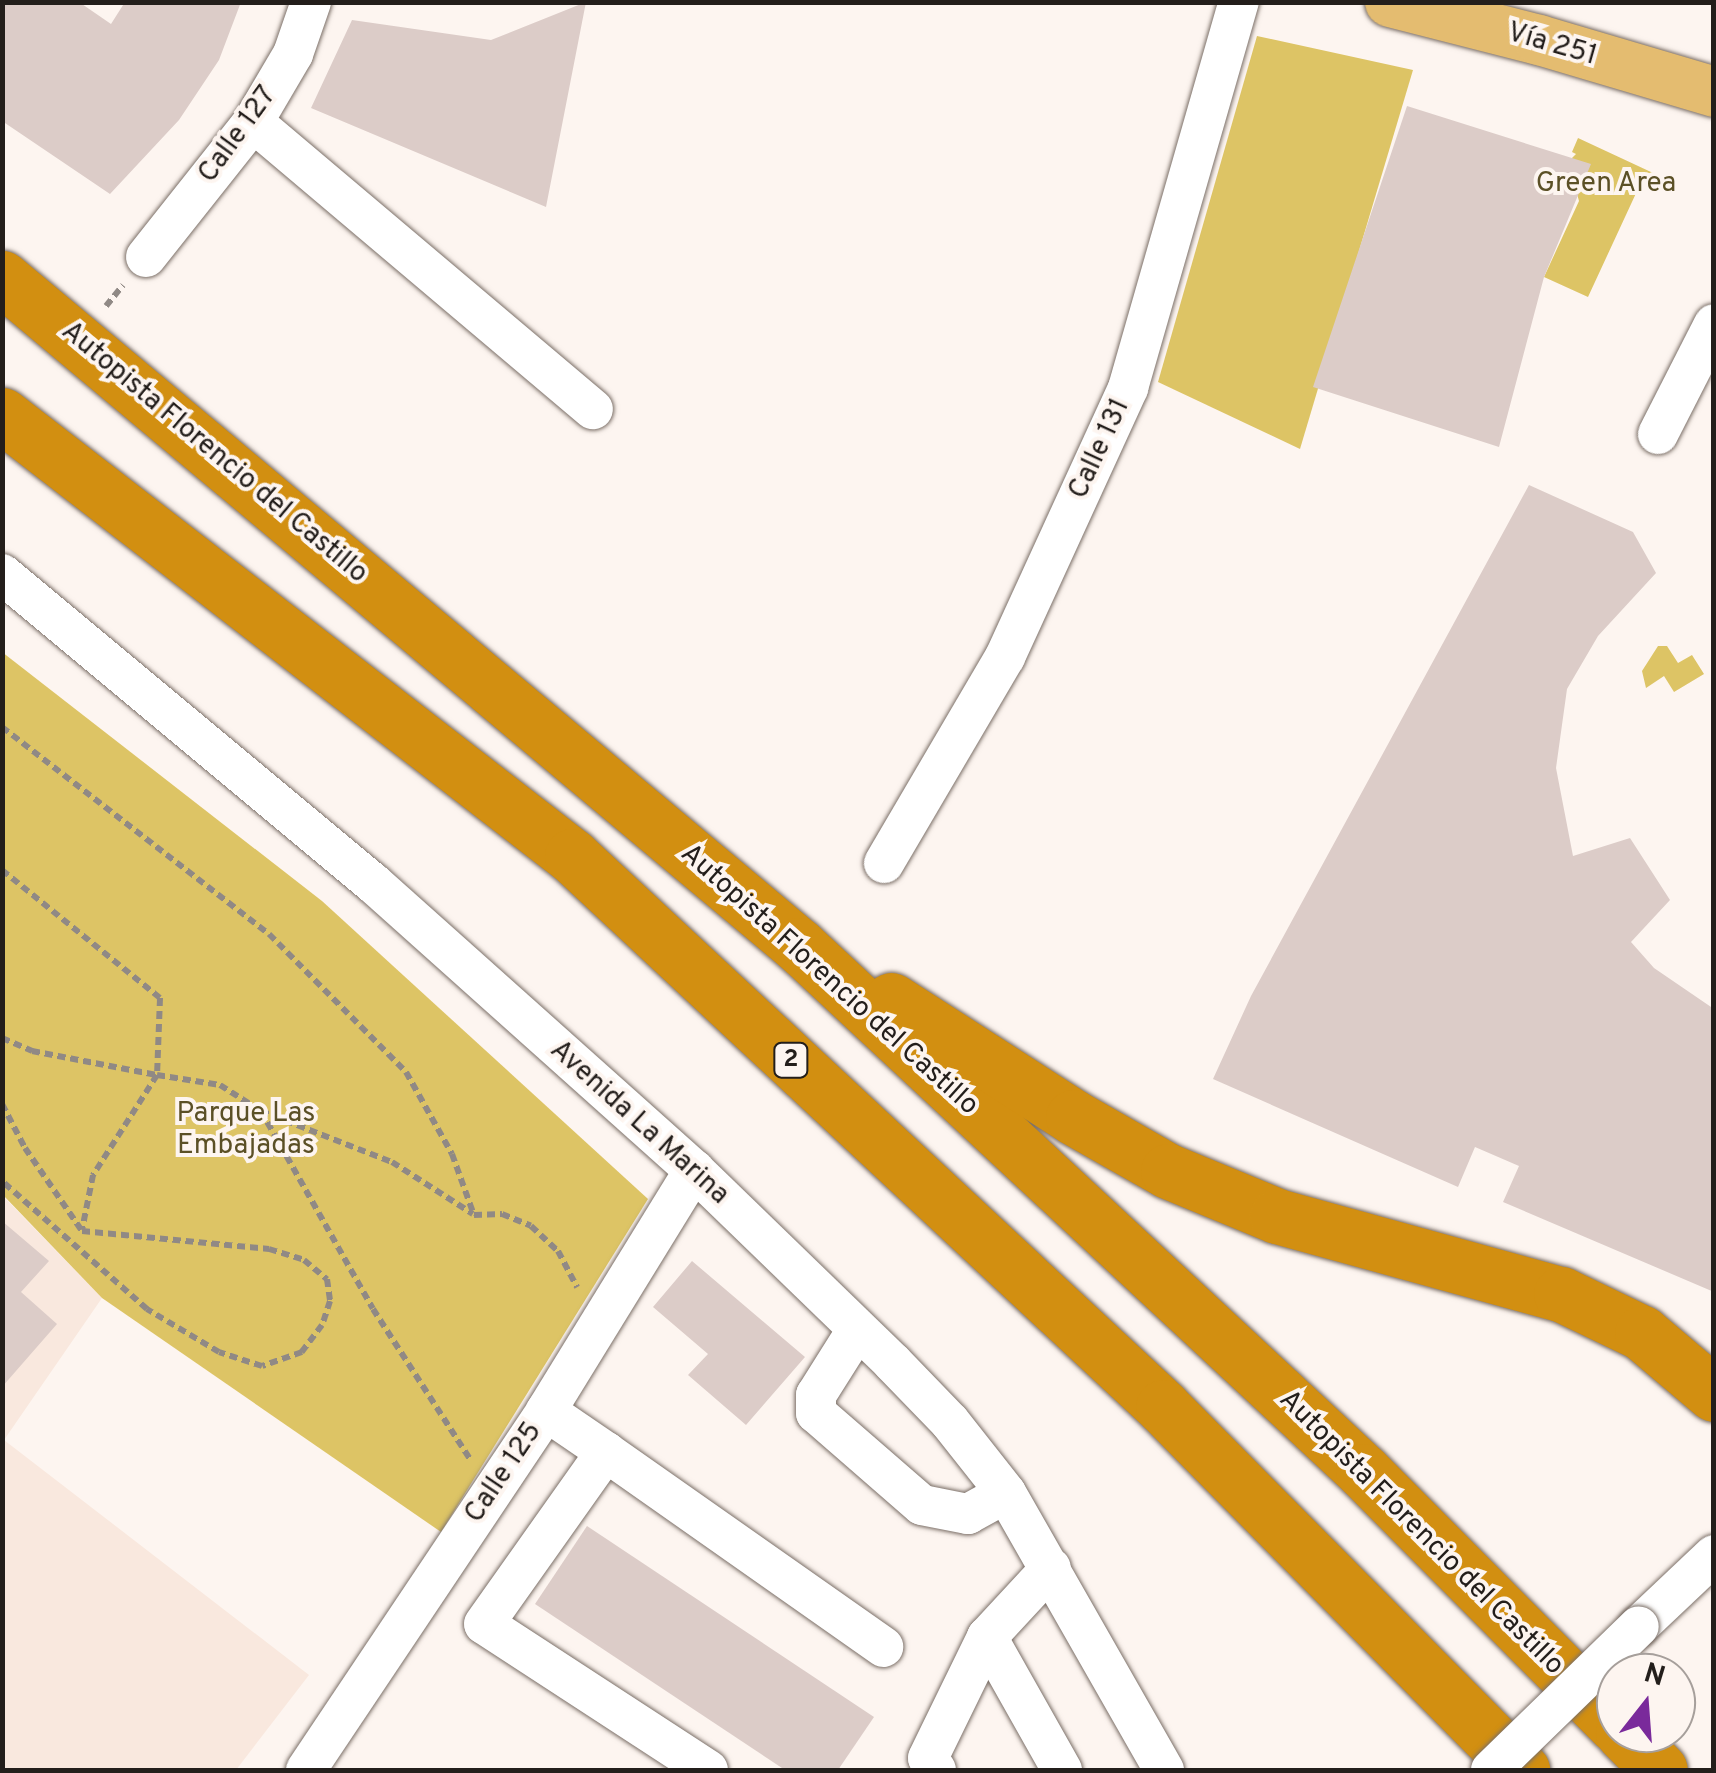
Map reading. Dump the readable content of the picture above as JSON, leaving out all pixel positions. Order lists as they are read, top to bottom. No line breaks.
{"streets":{"highway":["Autopista Florencio del Castillo","2"],"main road":["Vía 251"],"street":["Calle 127","Calle 131","Avenida La Marina","Calle 125"]},"crossings":[["Avenida La Marina","Calle 125"]],"parks":["Green Area","Parque Las Embajadas"],"north":"top"}
